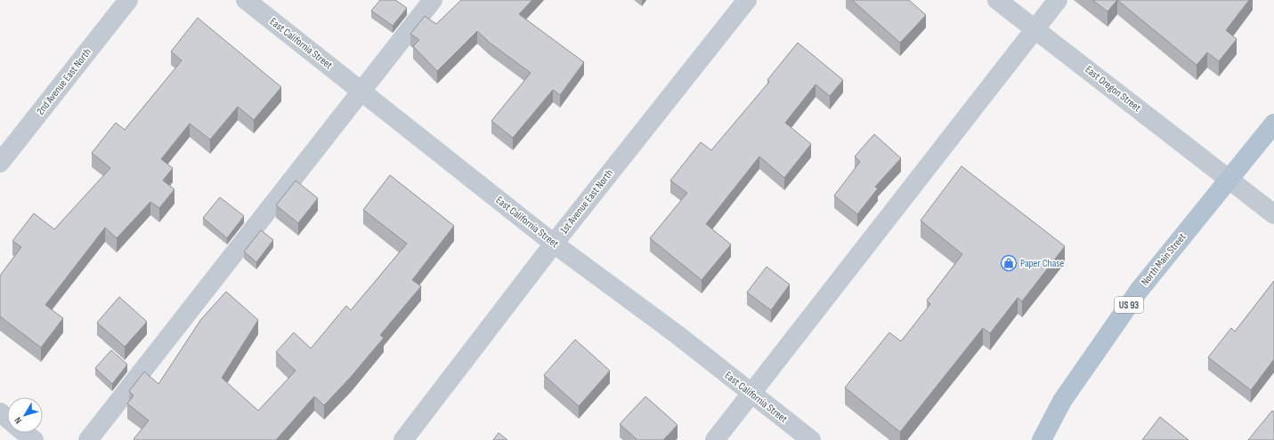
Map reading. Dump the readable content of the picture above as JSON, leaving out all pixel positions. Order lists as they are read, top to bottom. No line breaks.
{"streets":{"main road":["North Main Street","US 93"],"street":["East California Street","2nd Avenue East North","East Oregon Street","1st Avenue East North"]},"crossings":[["East California Street","1st Avenue East North"],["East Oregon Street","North Main Street"]],"places":{"shop":["Paper Chase"]},"north":"bottom left"}
